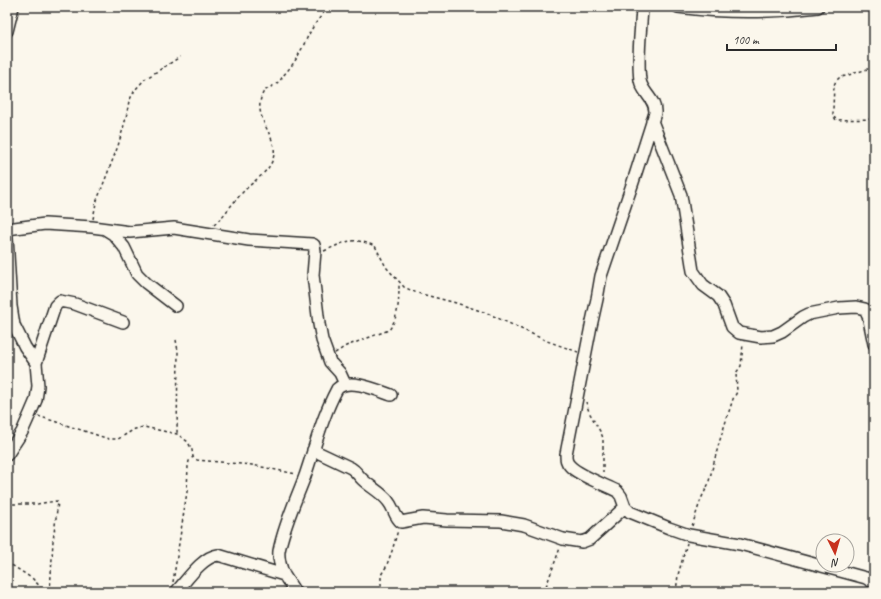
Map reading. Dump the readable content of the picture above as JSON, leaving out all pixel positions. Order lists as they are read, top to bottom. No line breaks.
{"scale_bar":"100 m","north":"bottom"}
